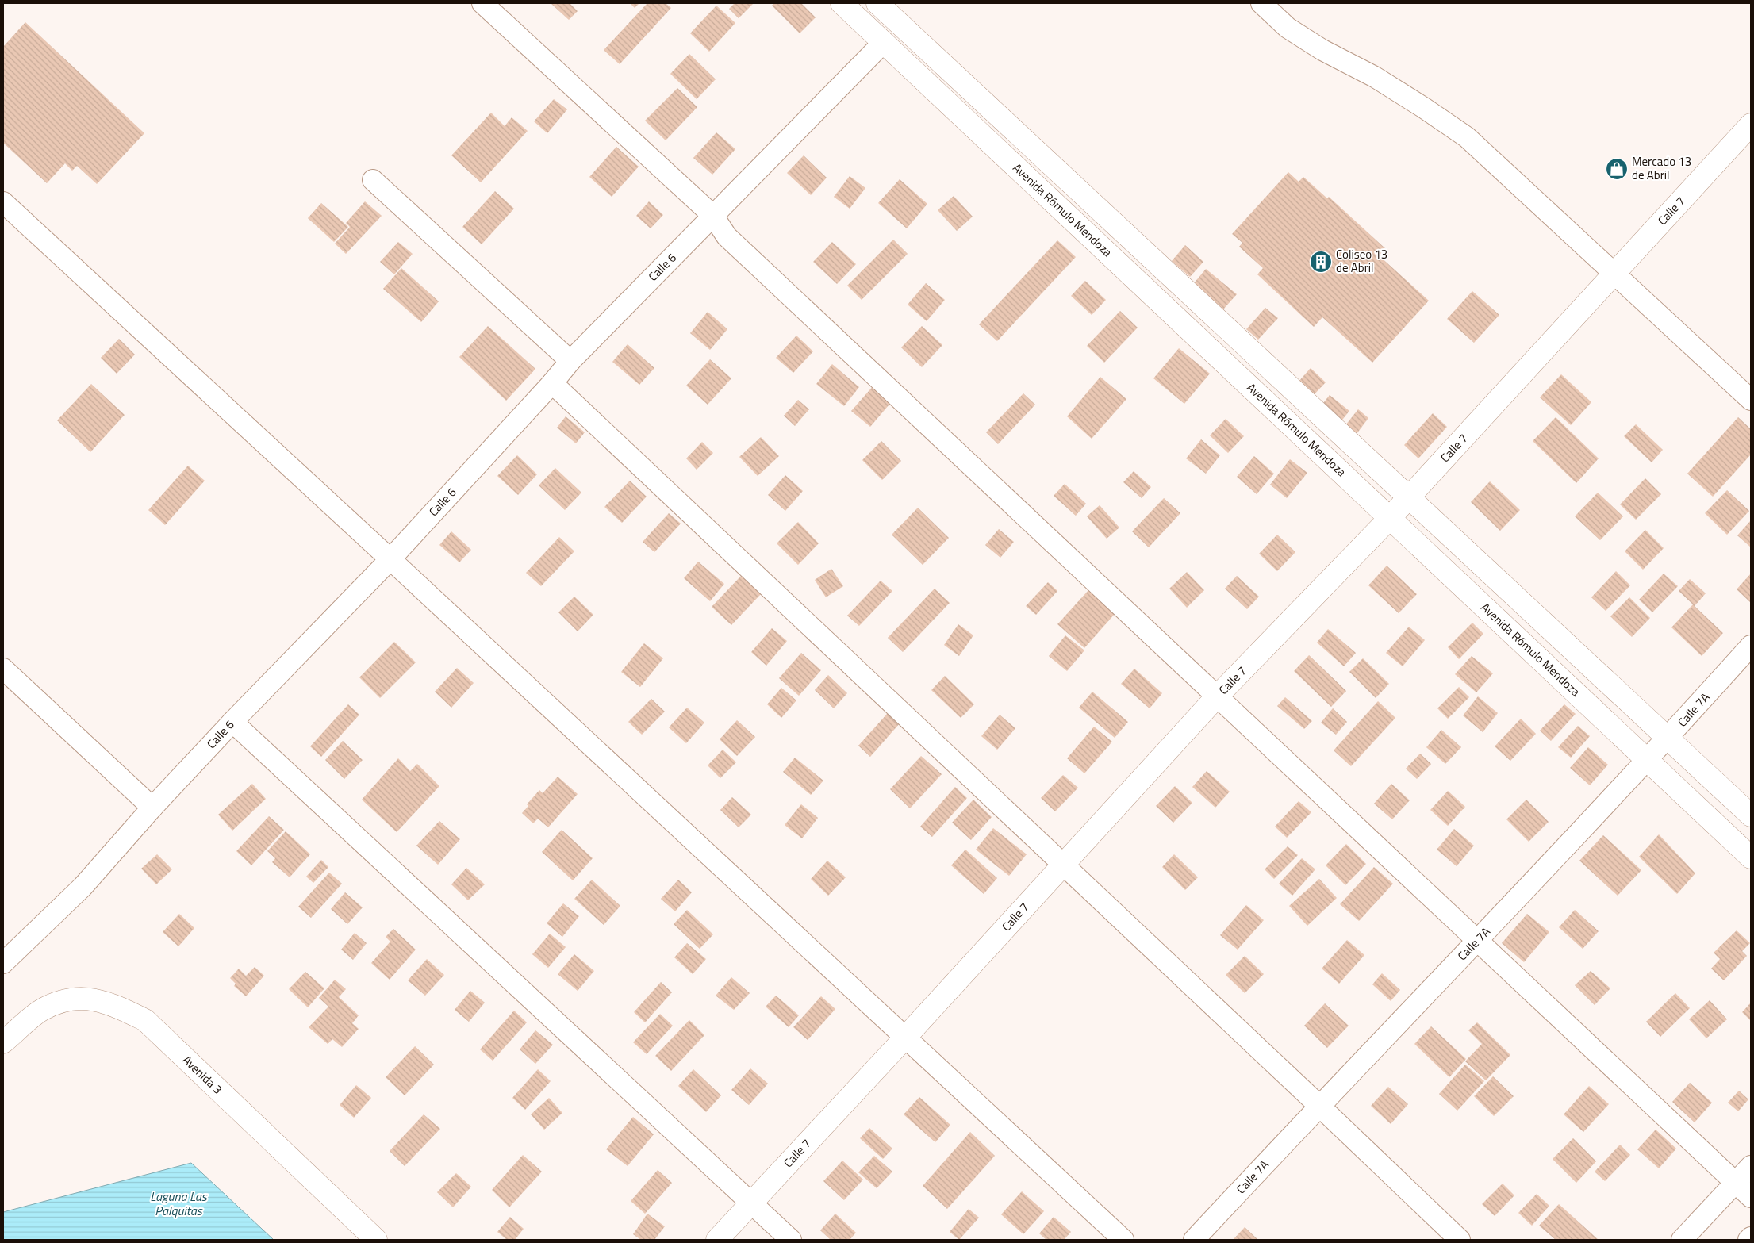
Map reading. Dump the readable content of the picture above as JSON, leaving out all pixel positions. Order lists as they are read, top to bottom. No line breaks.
{"streets":{"street":["Avenida Rómulo Mendoza","Calle 7","Calle 6","Calle 7A","Avenida 3"]},"crossings":[["Avenida Rómulo Mendoza","Calle 7"],["Avenida Rómulo Mendoza","Calle 6"],["Avenida Rómulo Mendoza","Calle 7A"]],"water":["Laguna Las Palquitas"],"places":{"shop":["Mercado 13 de Abril"],"building":["Coliseo 13 de Abril"]}}
